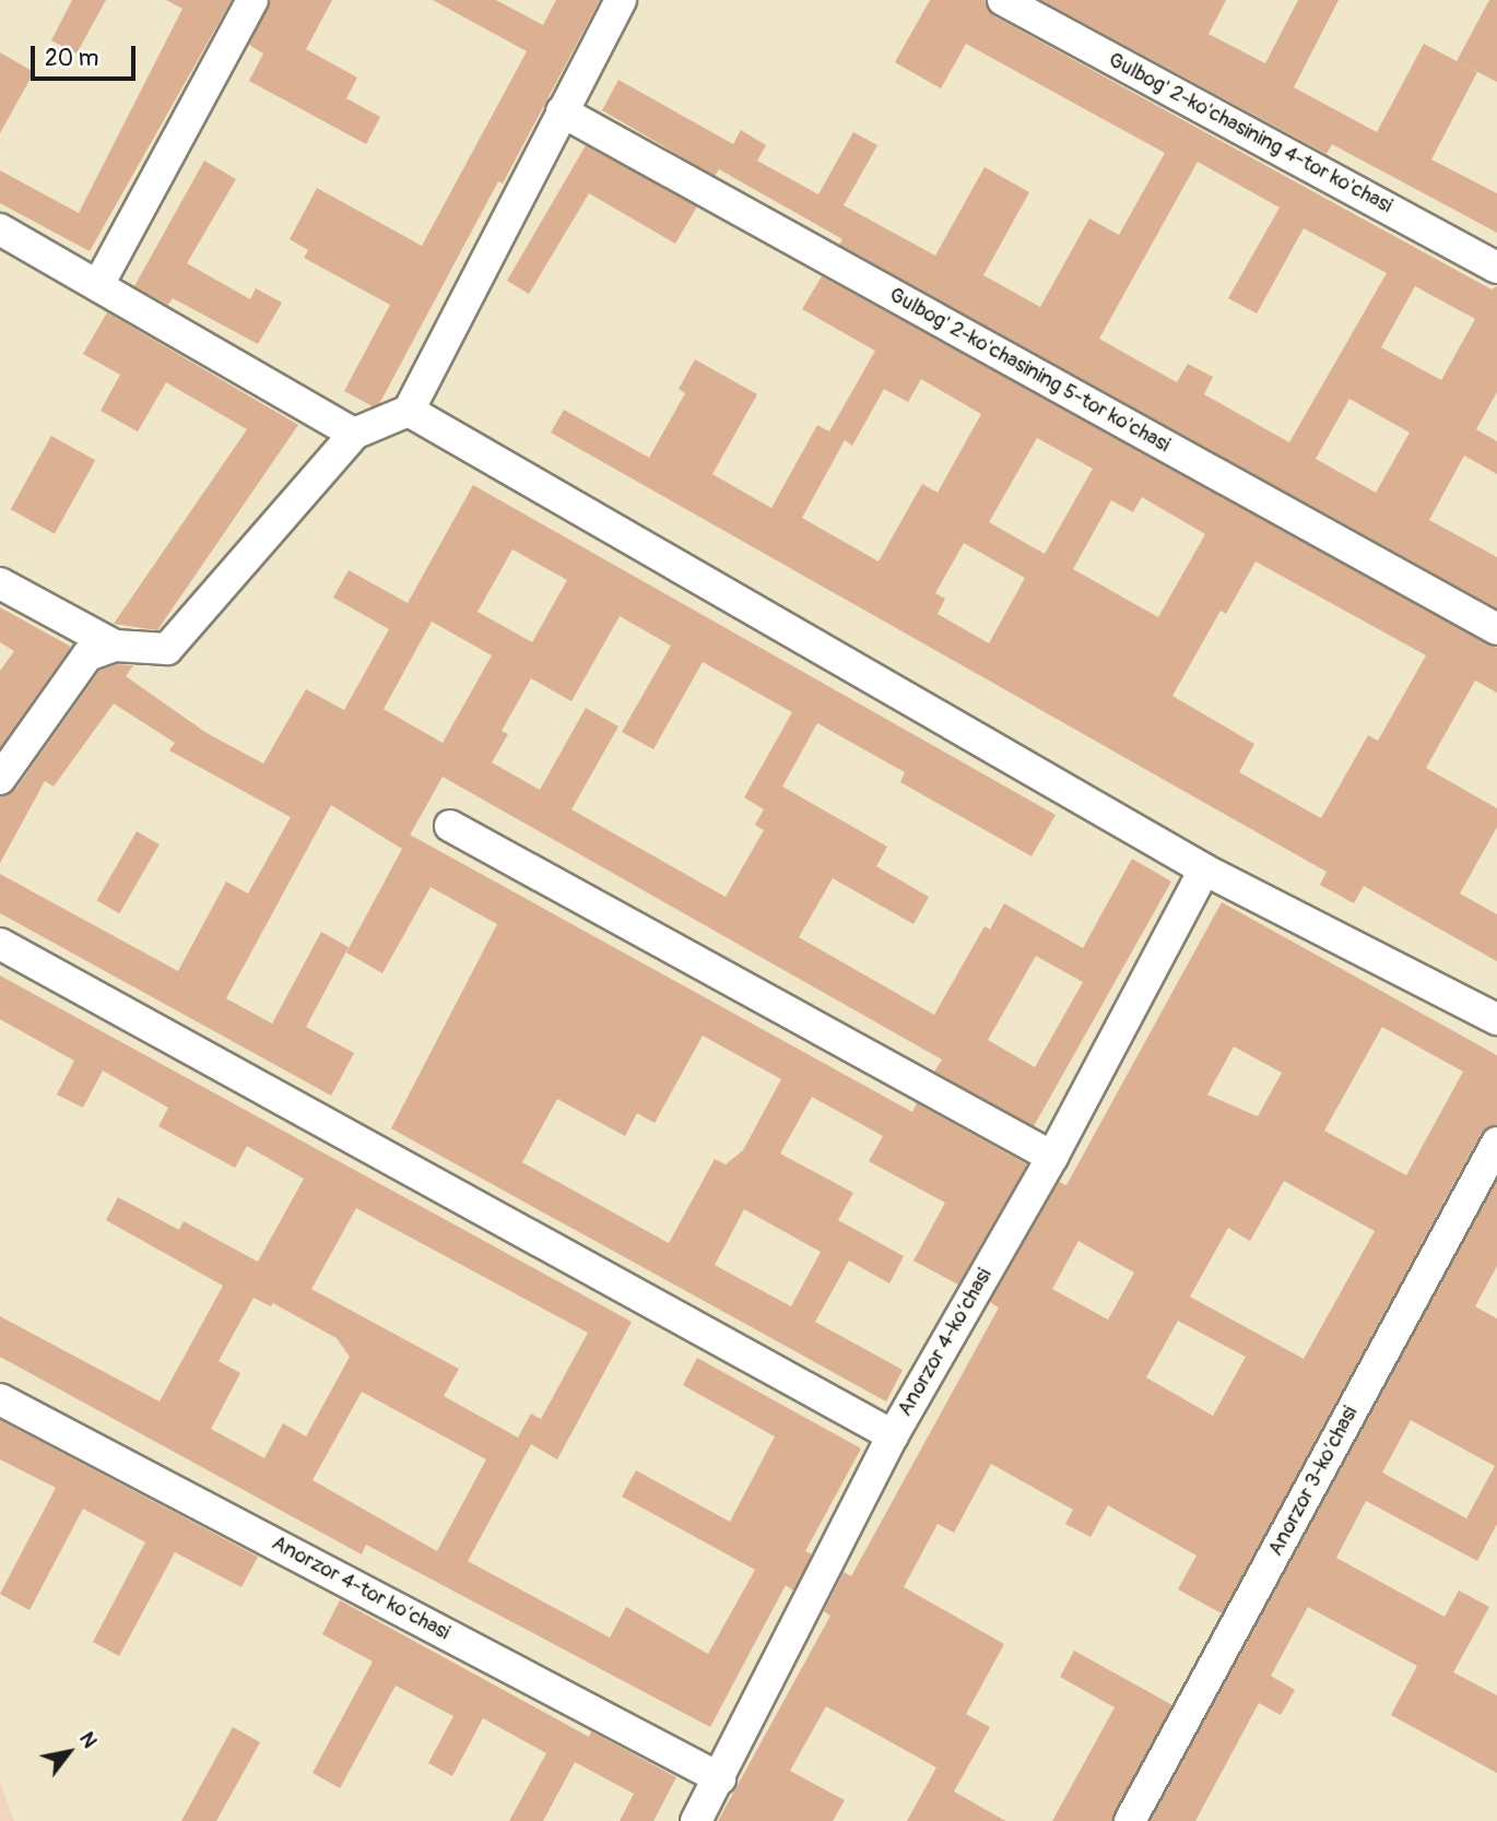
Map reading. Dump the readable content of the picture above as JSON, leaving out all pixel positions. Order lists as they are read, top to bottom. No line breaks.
{"streets":{"street":["Gulbog' 2-ko'chasining 4-tor ko'chasi","Gulbog' 2-ko'chasining 5-tor ko'chasi","Аnorzor 4-koʼchasi","Аnorzor 3-koʼchasi","Anorzor 4-tor koʼchasi"]},"crossings":[["Аnorzor 4-koʼchasi","Anorzor 4-tor koʼchasi"]],"scale_bar":"20 m","north":"top right"}
